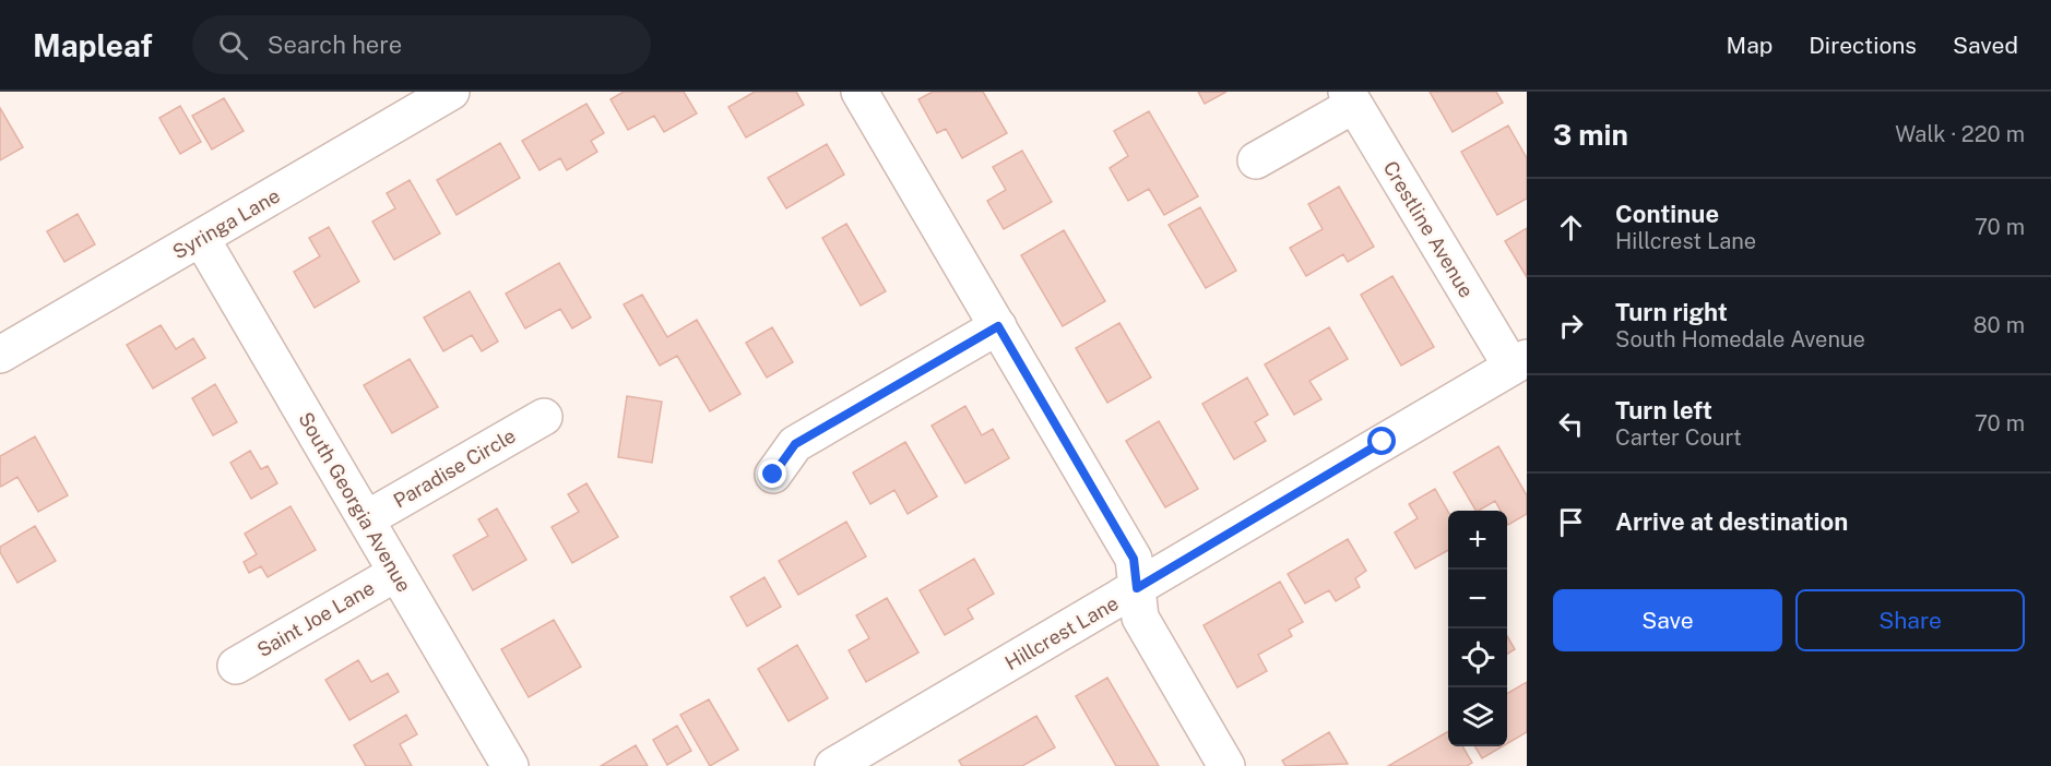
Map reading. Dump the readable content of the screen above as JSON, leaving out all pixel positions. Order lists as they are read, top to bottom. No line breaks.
{"streets":{"street":["Syringa Lane","Crestline Avenue","Paradise Circle","South Georgia Avenue","Saint Joe Lane","Hillcrest Lane"]},"crossings":[["Syringa Lane","South Georgia Avenue"],["Crestline Avenue","Hillcrest Lane"],["Paradise Circle","South Georgia Avenue"],["South Georgia Avenue","Saint Joe Lane"]],"page":{"header":"Mapleaf","search":"Search here","nav":["Map","Directions","Saved"],"heading":["3 min","Walk · 220 m"],"list":[["Continue","Hillcrest Lane","70 m"],["Turn right","South Homedale Avenue","80 m"],["Turn left","Carter Court","70 m"],"Arrive at destination"],"map_buttons":["+","−"],"buttons":["Save","Share"]}}
